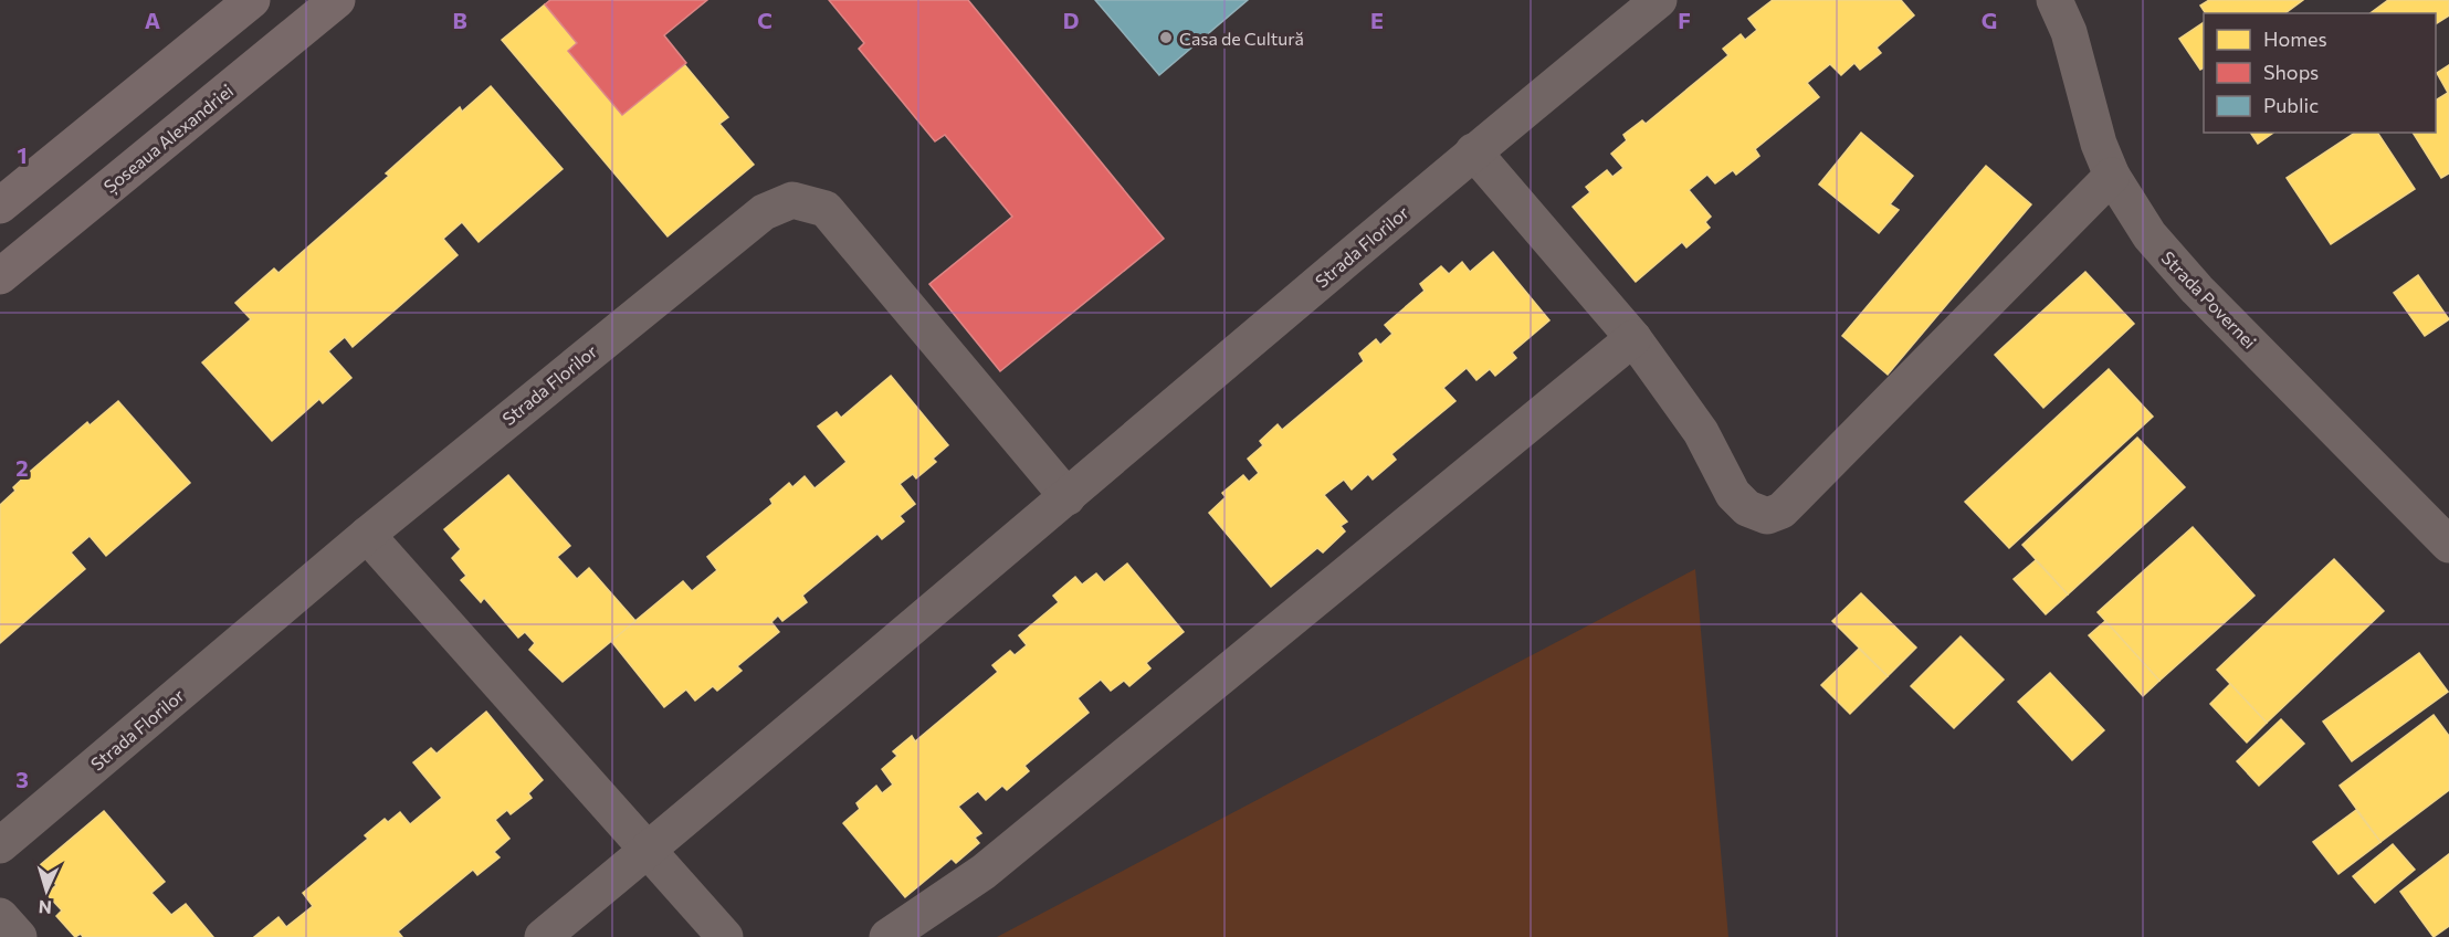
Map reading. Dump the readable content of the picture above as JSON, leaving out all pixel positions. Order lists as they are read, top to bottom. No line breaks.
{"streets":{"highway":["Șoseaua Alexandriei"],"street":["Strada Florilor","Strada Povernei"]},"places":["Casa de Cultură"],"legend":["Homes","Shops","Public"],"north":"bottom","grid":{"columns":["A","B","C","D","E","F","G"],"rows":["1","2","3"]}}
